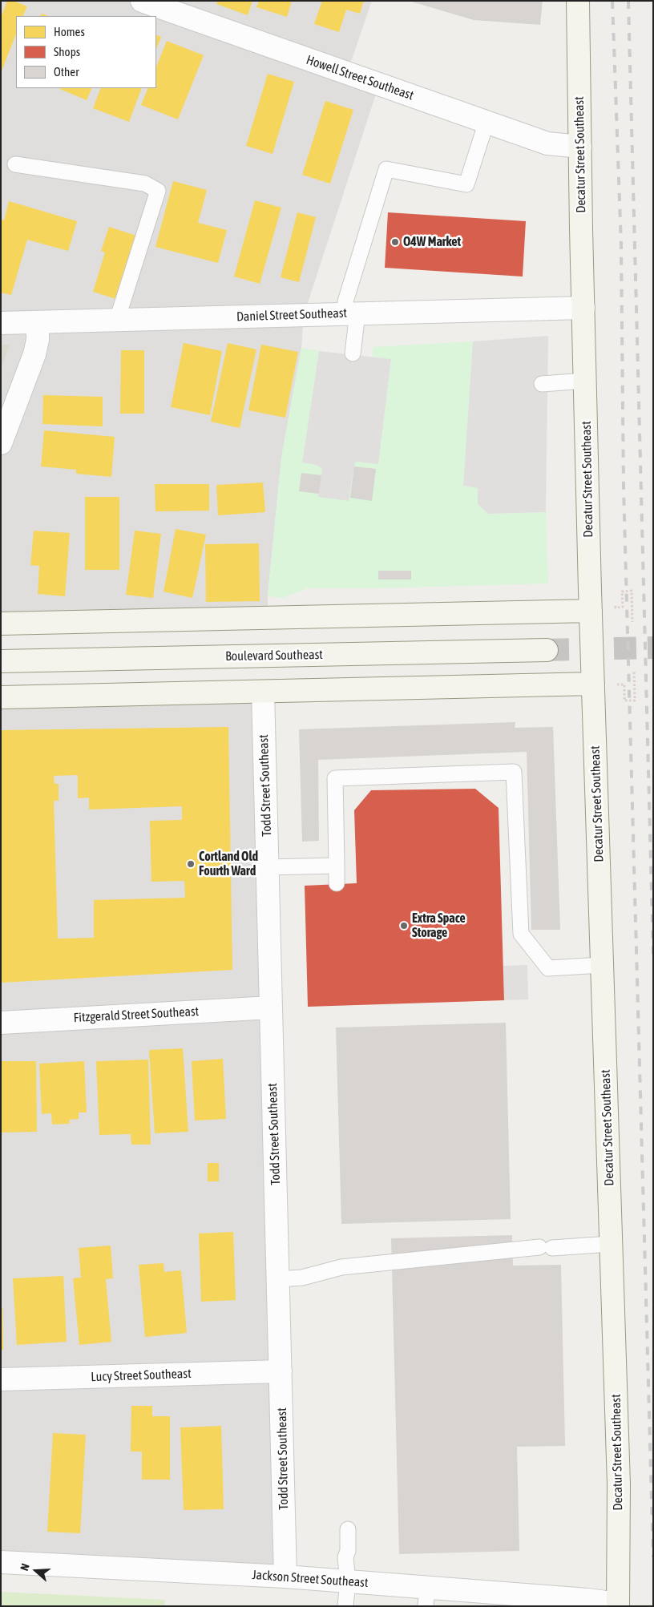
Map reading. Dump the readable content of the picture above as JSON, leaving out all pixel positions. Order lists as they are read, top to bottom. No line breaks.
{"streets":{"main road":["Decatur Street Southeast","Boulevard Southeast"],"street":["Howell Street Southeast","Daniel Street Southeast","Todd Street Southeast","Fitzgerald Street Southeast","Lucy Street Southeast","Jackson Street Southeast"]},"crossings":[["Howell Street Southeast","Decatur Street Southeast"],["Decatur Street Southeast","Daniel Street Southeast"],["Decatur Street Southeast","Jackson Street Southeast"],["Todd Street Southeast","Fitzgerald Street Southeast"],["Todd Street Southeast","Lucy Street Southeast"],["Todd Street Southeast","Jackson Street Southeast"]],"places":["O4W Market","Cortland Old Fourth Ward","Extra Space Storage"],"legend":["Homes","Shops","Other"],"north":"left"}
